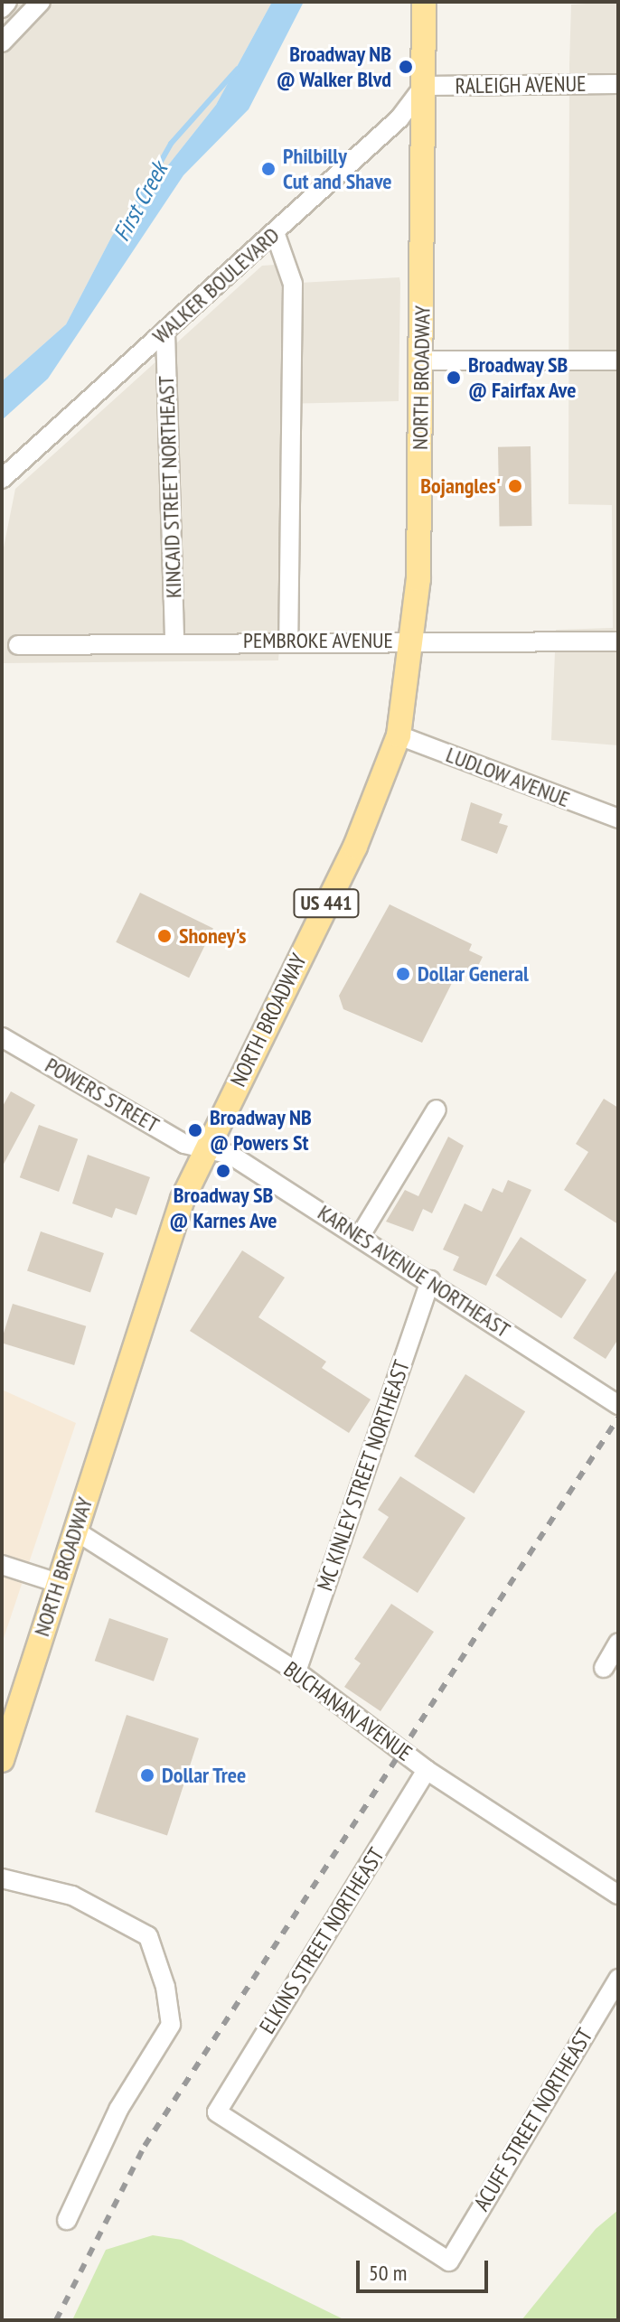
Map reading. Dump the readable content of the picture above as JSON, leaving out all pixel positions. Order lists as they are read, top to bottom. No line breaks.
{"streets":{"main road":["NORTH BROADWAY","US 441"],"street":["RALEIGH AVENUE","WALKER BOULEVARD","KINCAID STREET NORTHEAST","PEMBROKE AVENUE","LUDLOW AVENUE","POWERS STREET","KARNES AVENUE NORTHEAST","MC KINLEY STREET NORTHEAST","BUCHANAN AVENUE","ELKINS STREET NORTHEAST","ACUFF STREET NORTHEAST"]},"crossings":[["RALEIGH AVENUE","WALKER BOULEVARD"],["RALEIGH AVENUE","NORTH BROADWAY"],["WALKER BOULEVARD","NORTH BROADWAY"],["WALKER BOULEVARD","KINCAID STREET NORTHEAST"],["NORTH BROADWAY","PEMBROKE AVENUE"],["NORTH BROADWAY","LUDLOW AVENUE"],["NORTH BROADWAY","POWERS STREET"],["NORTH BROADWAY","KARNES AVENUE NORTHEAST"],["NORTH BROADWAY","BUCHANAN AVENUE"],["KINCAID STREET NORTHEAST","PEMBROKE AVENUE"],["POWERS STREET","KARNES AVENUE NORTHEAST"],["KARNES AVENUE NORTHEAST","MC KINLEY STREET NORTHEAST"],["MC KINLEY STREET NORTHEAST","BUCHANAN AVENUE"],["BUCHANAN AVENUE","ELKINS STREET NORTHEAST"],["ELKINS STREET NORTHEAST","ACUFF STREET NORTHEAST"]],"water":["First Creek"],"places":["Broadway NB @ Walker Blvd","Philbilly Cut and Shave","Broadway SB @ Fairfax Ave","Bojangles'","Shoney's","Dollar General","Broadway NB @ Powers St","Broadway SB @ Karnes Ave","Dollar Tree"],"scale_bar":"50 m"}
